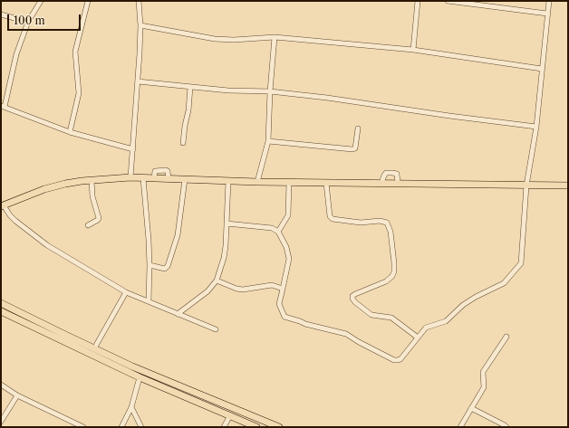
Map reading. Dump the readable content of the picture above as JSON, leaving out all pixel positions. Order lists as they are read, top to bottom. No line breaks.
{"scale_bar":"100 m"}
